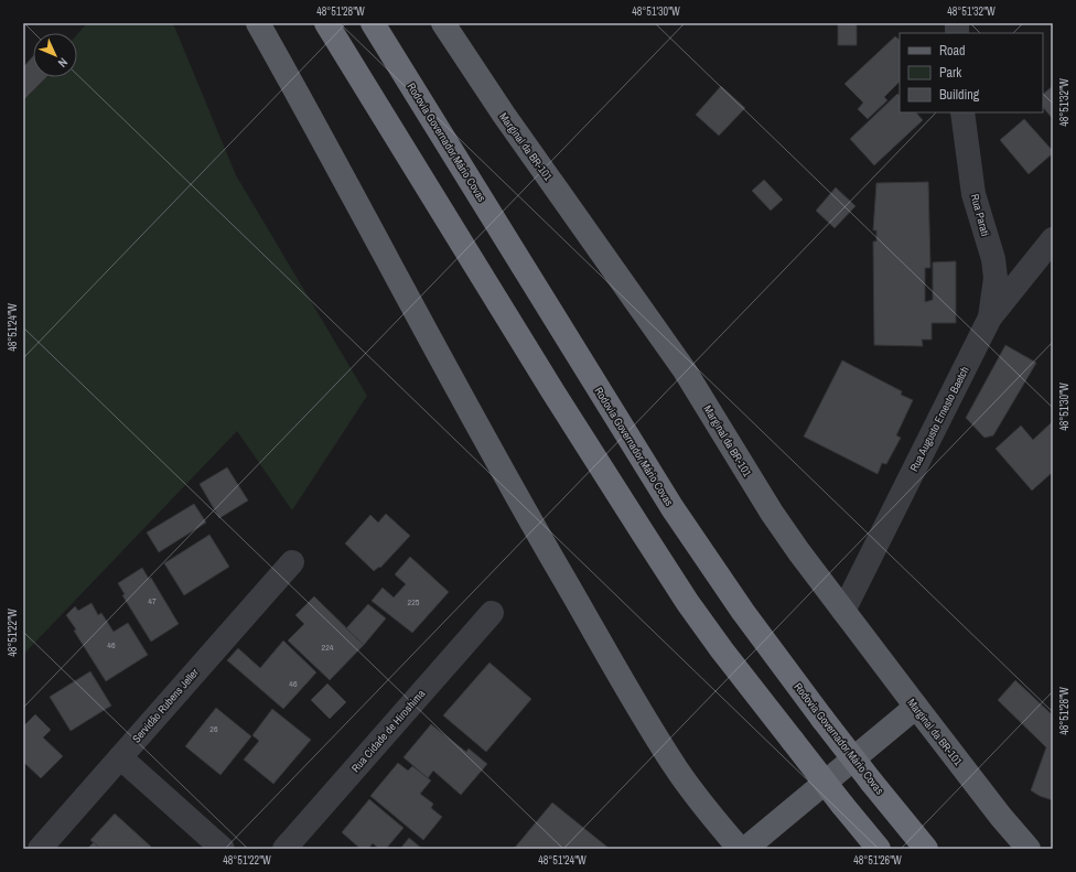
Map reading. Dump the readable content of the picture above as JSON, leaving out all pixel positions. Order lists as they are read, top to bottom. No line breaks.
{"streets":{"highway":["Rodovia Governador Mário Covas"],"main road":["Marginal da BR-101"],"street":["Rua Parati","Rua Augusto Ernesto Baetch","Servidão Rubens Jeller","Rua Cidade de Hiroshima"]},"crossings":[["Marginal da BR-101","Rua Augusto Ernesto Baetch"],["Rua Parati","Rua Augusto Ernesto Baetch"]],"house_numbers":["47","225","46","224","46","26"],"legend":["Road","Park","Building"],"north":"bottom right","coordinates":["48°51'28\"W","48°51'30\"W","48°51'32\"W","48°51'24\"W","48°51'22\"W","48°51'26\"W"]}
